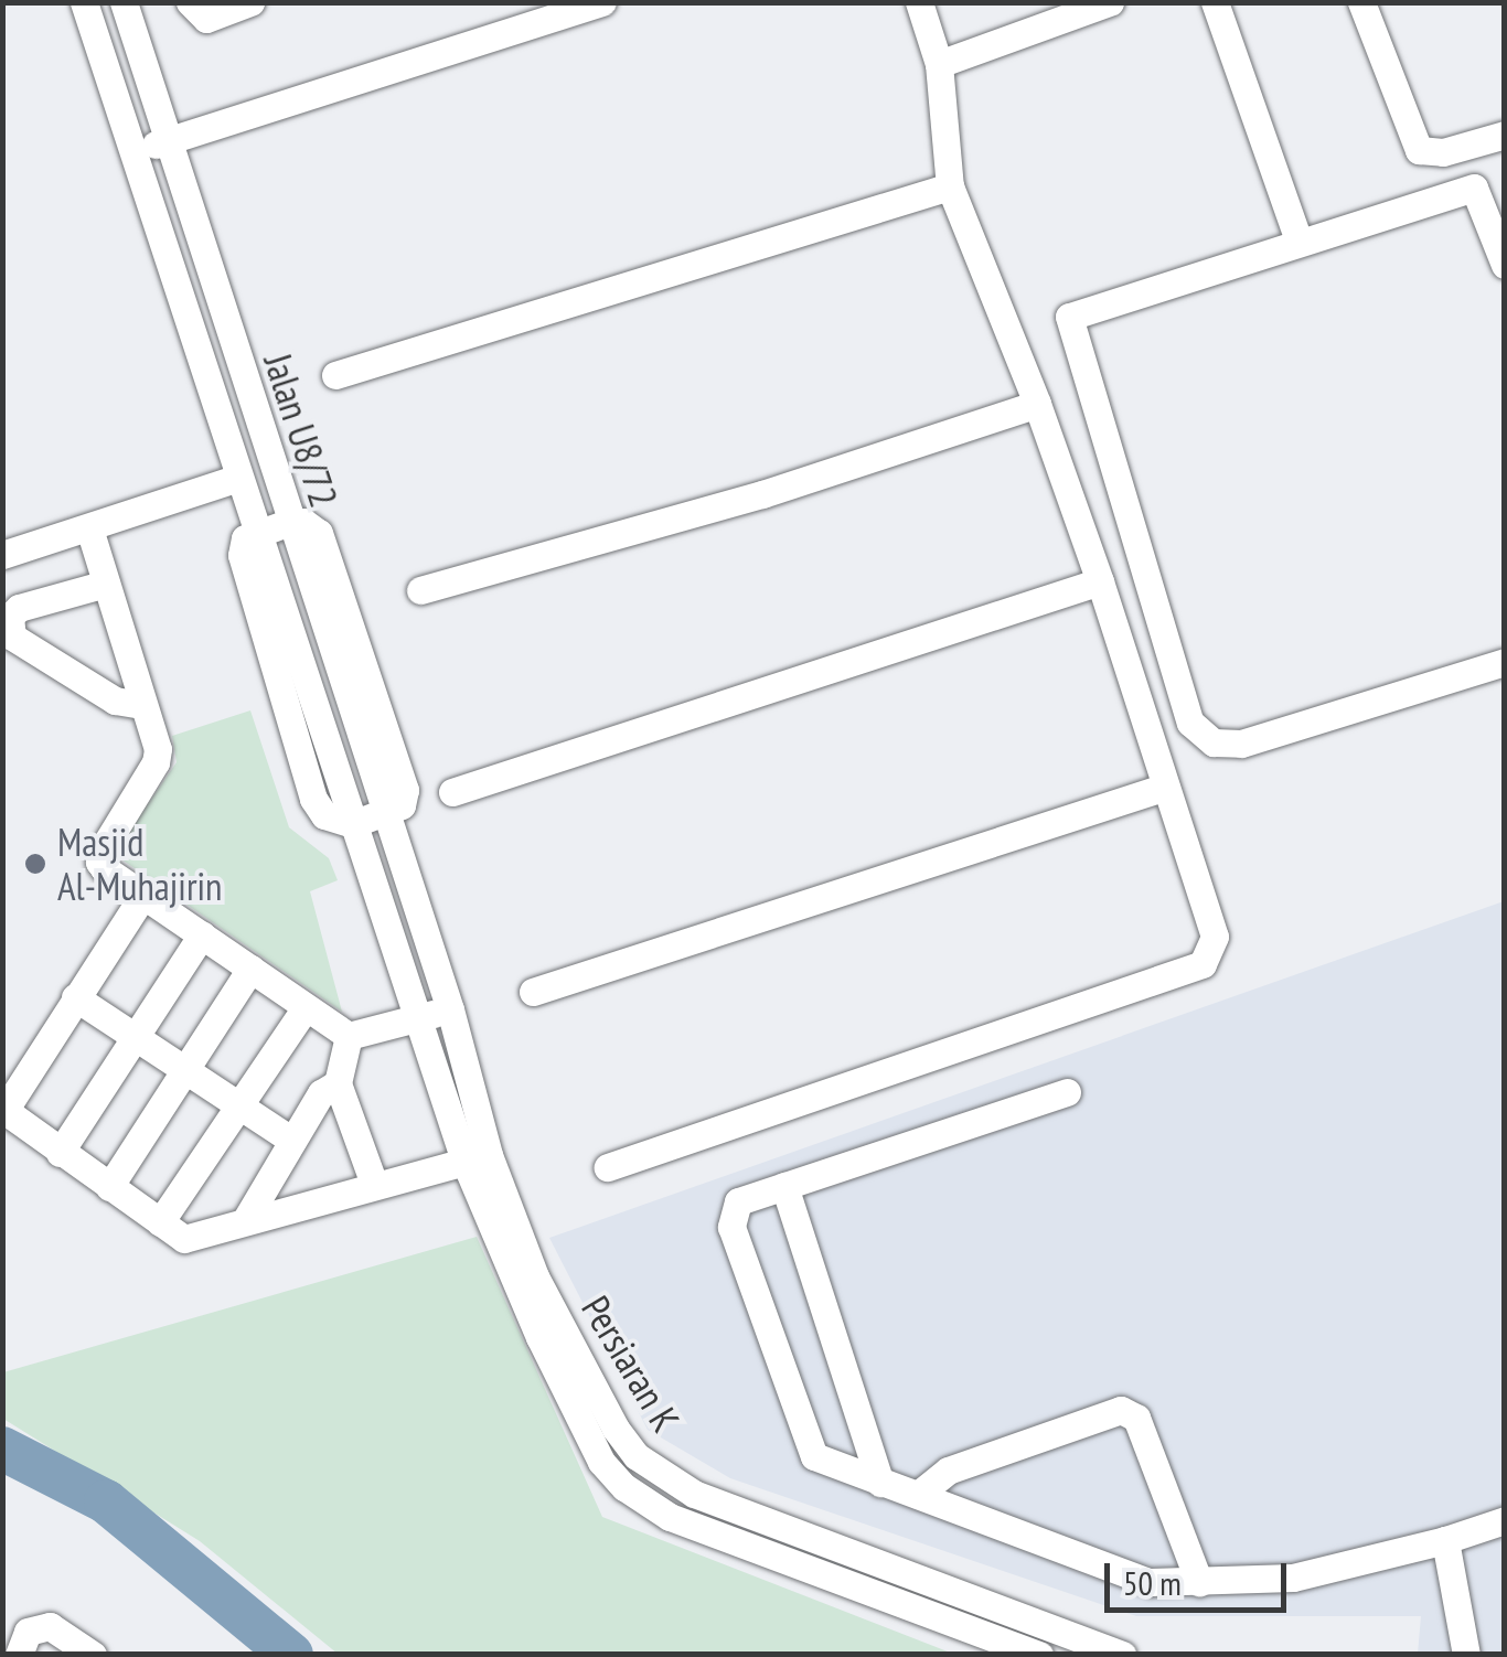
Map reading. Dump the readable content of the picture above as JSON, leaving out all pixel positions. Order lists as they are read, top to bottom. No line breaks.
{"streets":{"street":["Jalan U8/72","Persiaran K"]},"crossings":[["Jalan U8/72","Persiaran K"]],"places":["Masjid Al-Muhajirin"],"scale_bar":"50 m"}
